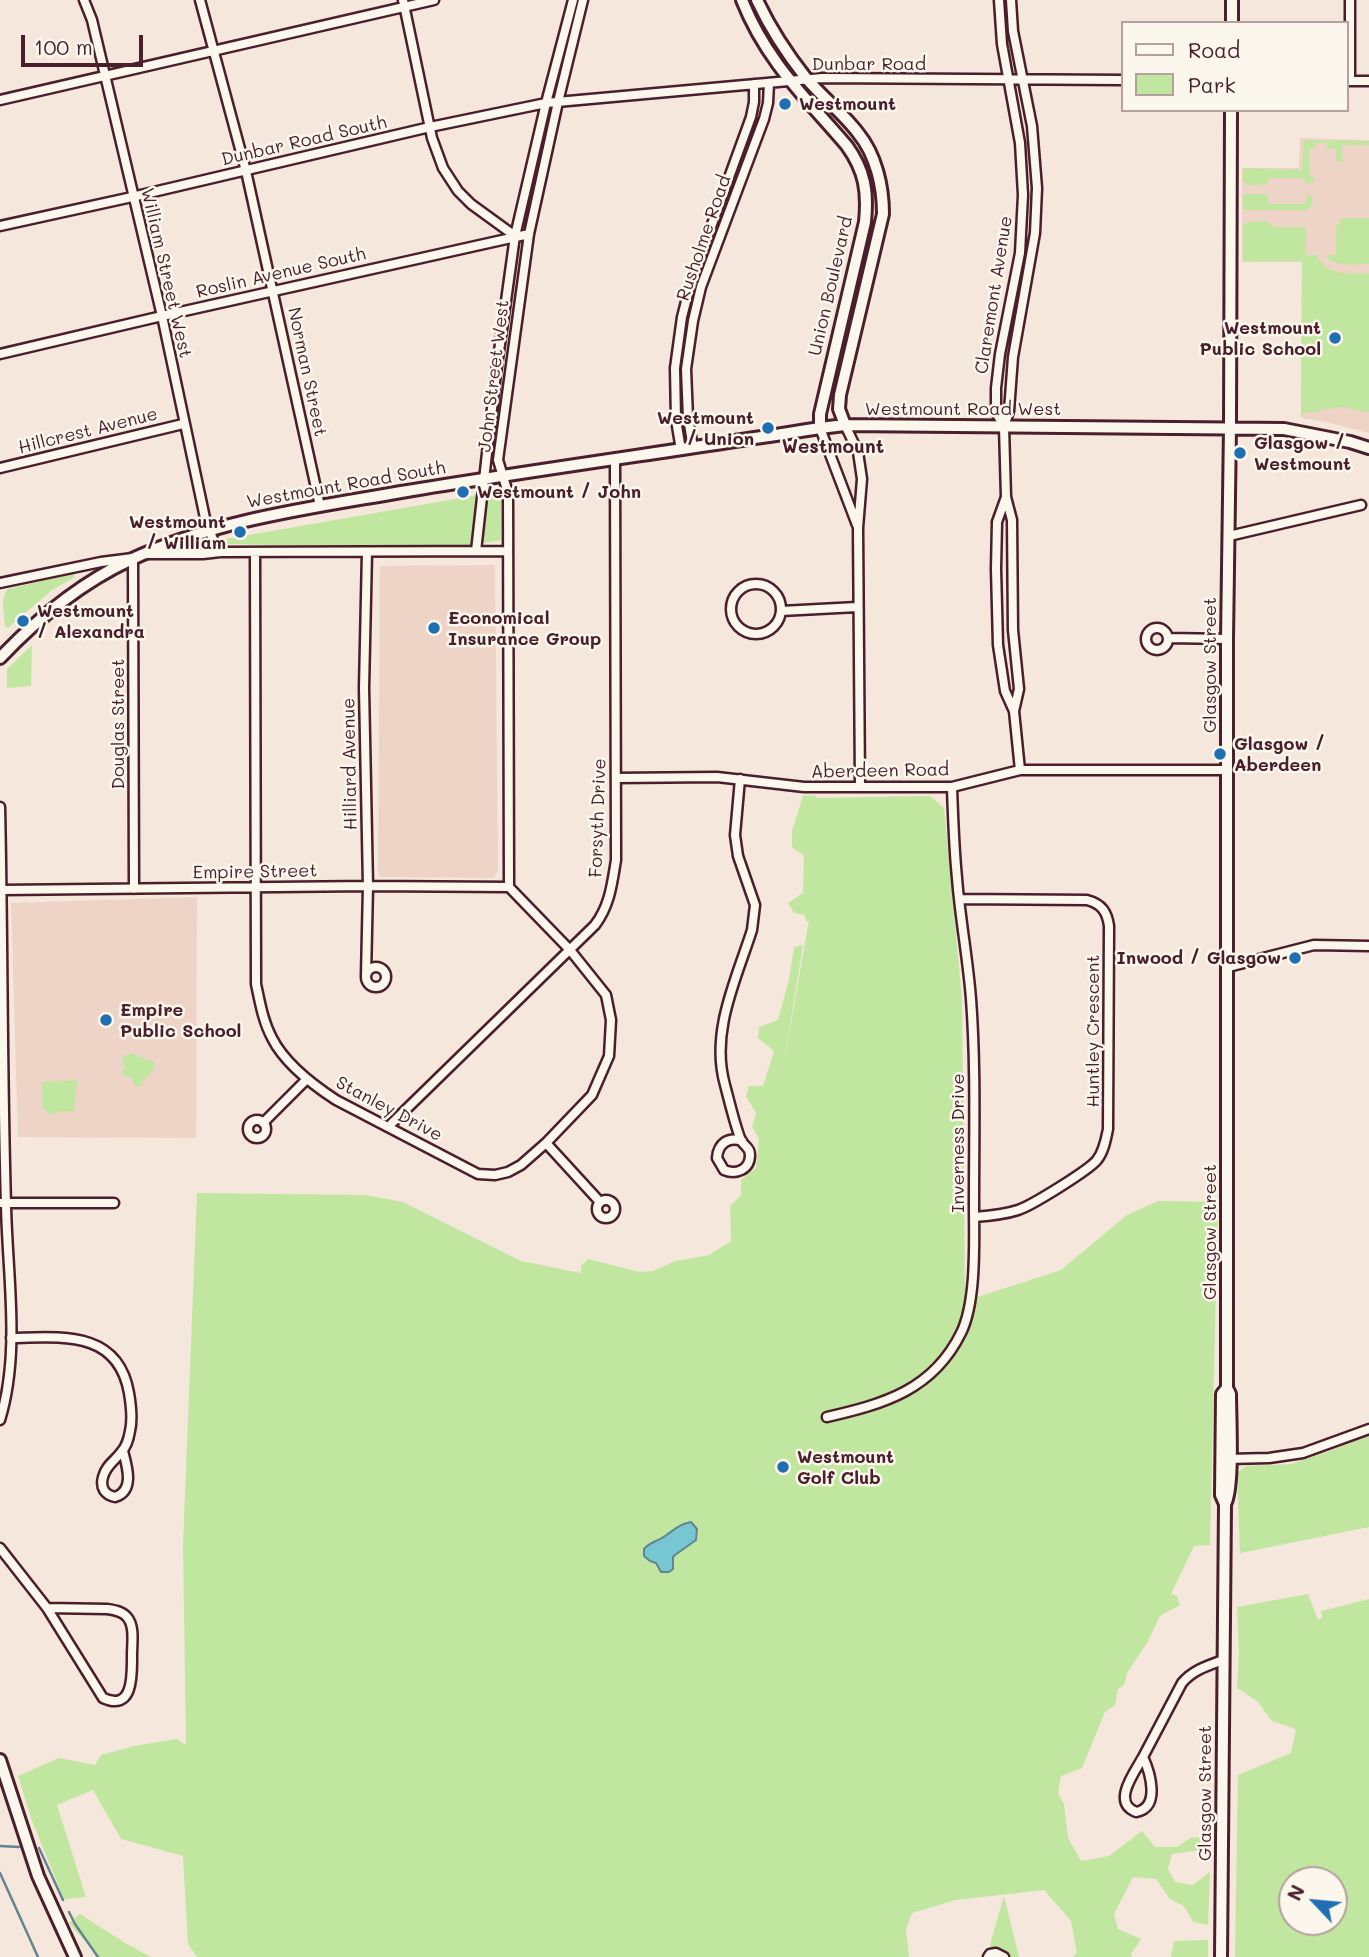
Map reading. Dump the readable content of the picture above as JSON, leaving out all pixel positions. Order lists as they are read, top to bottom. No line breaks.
{"streets":{"street":["Dunbar Road","Dunbar Road South","Rusholme Road","William Street West","Roslin Avenue South","Union Boulevard","Claremont Avenue","Norman Street","John Street West","Westmount Road West","Hillcrest Avenue","Westmount Road South","Glasgow Street","Douglas Street","Hilliard Avenue","Aberdeen Road","Forsyth Drive","Empire Street","Huntley Crescent","Stanley Drive","Inverness Drive"]},"crossings":[["Dunbar Road","Dunbar Road South"],["Dunbar Road","Rusholme Road"],["Dunbar Road","Union Boulevard"],["Dunbar Road","Claremont Avenue"],["Dunbar Road South","William Street West"],["Dunbar Road South","Norman Street"],["Dunbar Road South","John Street West"],["Rusholme Road","Westmount Road West"],["William Street West","Roslin Avenue South"],["William Street West","Hillcrest Avenue"],["William Street West","Westmount Road South"],["Roslin Avenue South","Norman Street"],["Roslin Avenue South","John Street West"],["Union Boulevard","Westmount Road West"],["Union Boulevard","Aberdeen Road"],["Claremont Avenue","Westmount Road West"],["Claremont Avenue","Aberdeen Road"],["Norman Street","Westmount Road South"],["John Street West","Westmount Road South"],["John Street West","Empire Street"],["John Street West","Stanley Drive"],["Westmount Road West","Westmount Road South"],["Westmount Road West","Glasgow Street"],["Westmount Road West","Forsyth Drive"],["Westmount Road South","Douglas Street"],["Westmount Road South","Hilliard Avenue"],["Westmount Road South","Stanley Drive"],["Glasgow Street","Aberdeen Road"],["Douglas Street","Empire Street"],["Hilliard Avenue","Empire Street"],["Aberdeen Road","Forsyth Drive"],["Aberdeen Road","Inverness Drive"],["Forsyth Drive","Stanley Drive"],["Empire Street","Stanley Drive"],["Huntley Crescent","Inverness Drive"]],"districts":["Westmount"],"places":["Westmount","Westmount Public School","Westmount / Union","Glasgow / Westmount","Westmount / John","Westmount / William","Westmount / Alexandra","Economical Insurance Group","Glasgow / Aberdeen","Inwood / Glasgow","Empire Public School","Westmount Golf Club"],"legend":["Road","Park"],"scale_bar":"100 m","north":"top left"}
